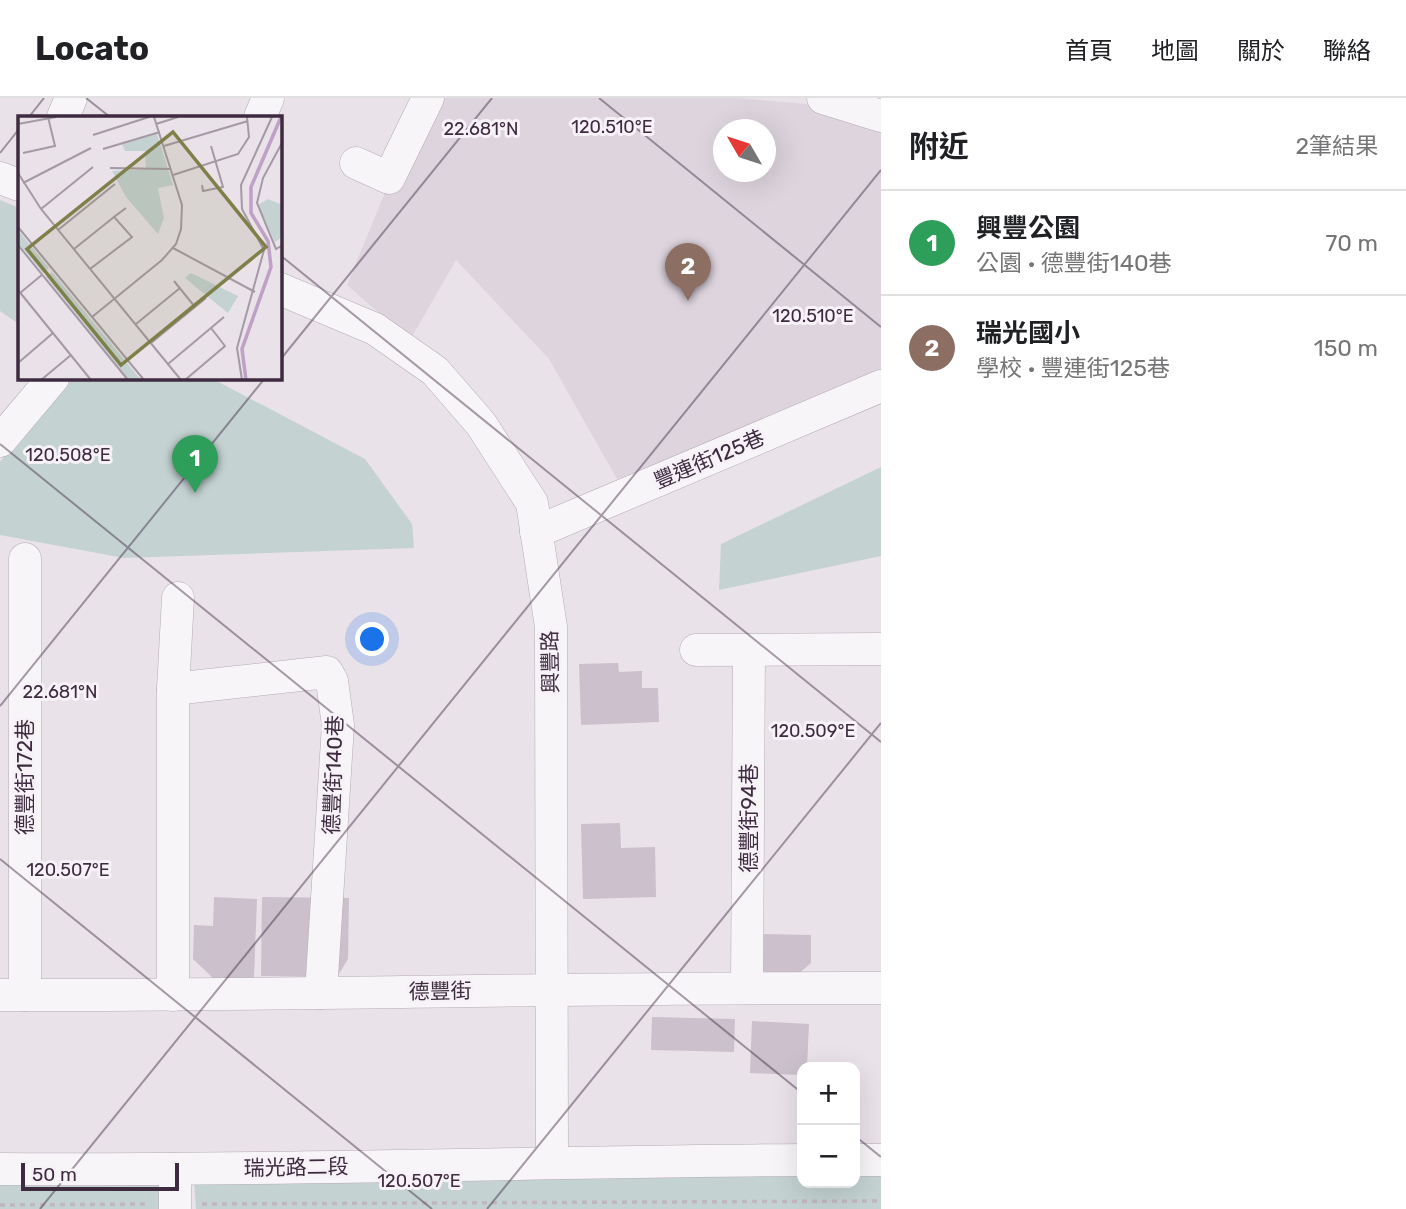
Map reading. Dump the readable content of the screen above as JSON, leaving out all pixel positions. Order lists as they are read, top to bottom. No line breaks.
{"streets":{"street":["豐連街125巷","興豐路","德豐街140巷","德豐街172巷","德豐街94巷","德豐街","瑞光路二段"]},"crossings":[["豐連街125巷","興豐路"],["興豐路","德豐街"],["興豐路","瑞光路二段"],["德豐街140巷","德豐街"],["德豐街172巷","德豐街"],["德豐街94巷","德豐街"]],"scale_bar":"50 m","north":"top left","page":{"header":"Locato","nav":["首頁","地圖","關於","聯絡"],"heading":["附近","2筆結果"],"list":[{"mark":"1","name":"興豐公園","note":"公園 · 德豐街140巷","value":"70 m"},{"mark":"2","name":"瑞光國小","note":"學校 · 豐連街125巷","value":"150 m"}],"pins":["2","1"],"map_buttons":["+","−"],"scale":"50 m"},"coordinates":["120.510°E","22.681°N","120.508°E","120.509°E","120.507°E"]}
